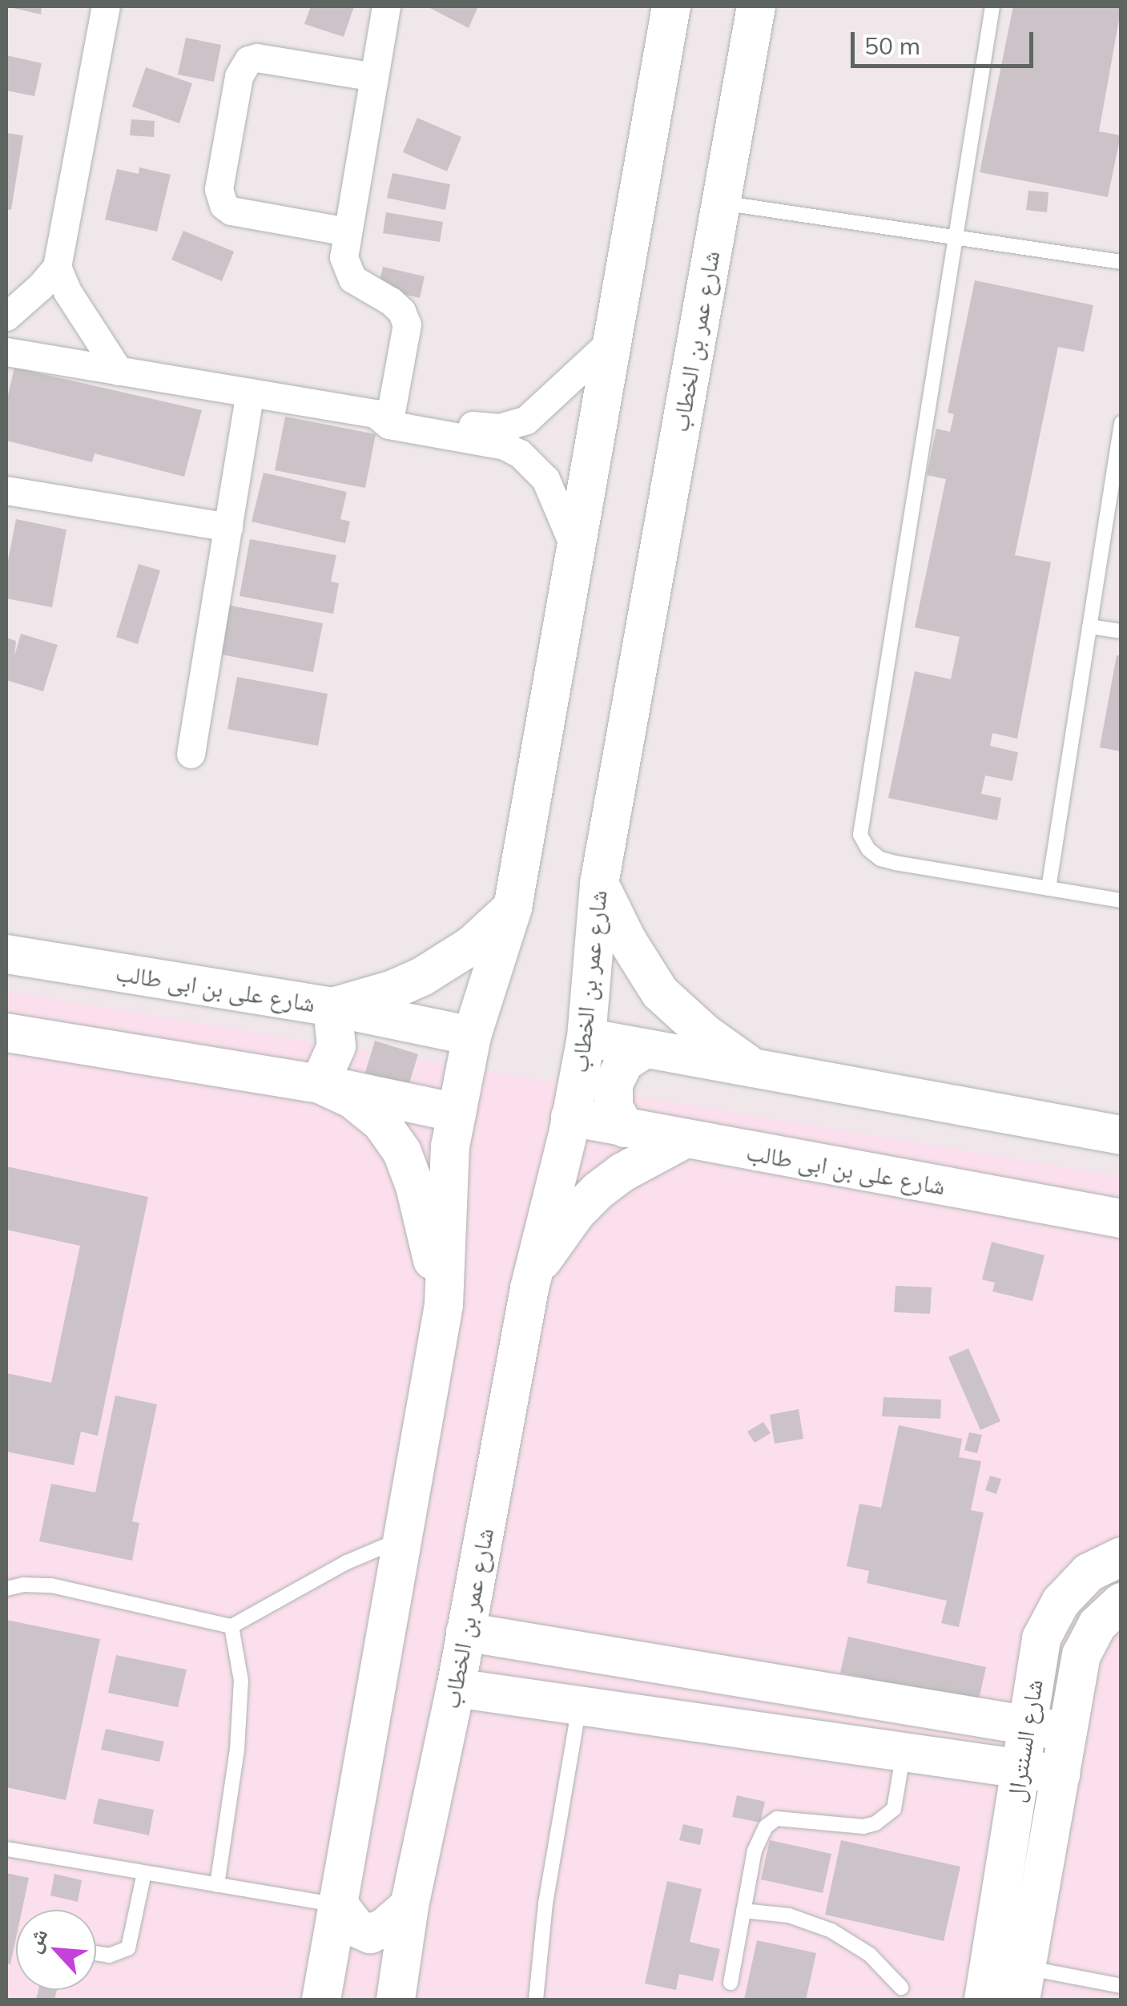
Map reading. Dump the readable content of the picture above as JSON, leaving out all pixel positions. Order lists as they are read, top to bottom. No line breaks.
{"streets":{"street":["شارع عمر بن الخطاب","شارع على بن ابى طالب","شارع السنترال"]},"crossings":[["شارع عمر بن الخطاب","شارع على بن ابى طالب"]],"scale_bar":"50 m","north":"top left"}
